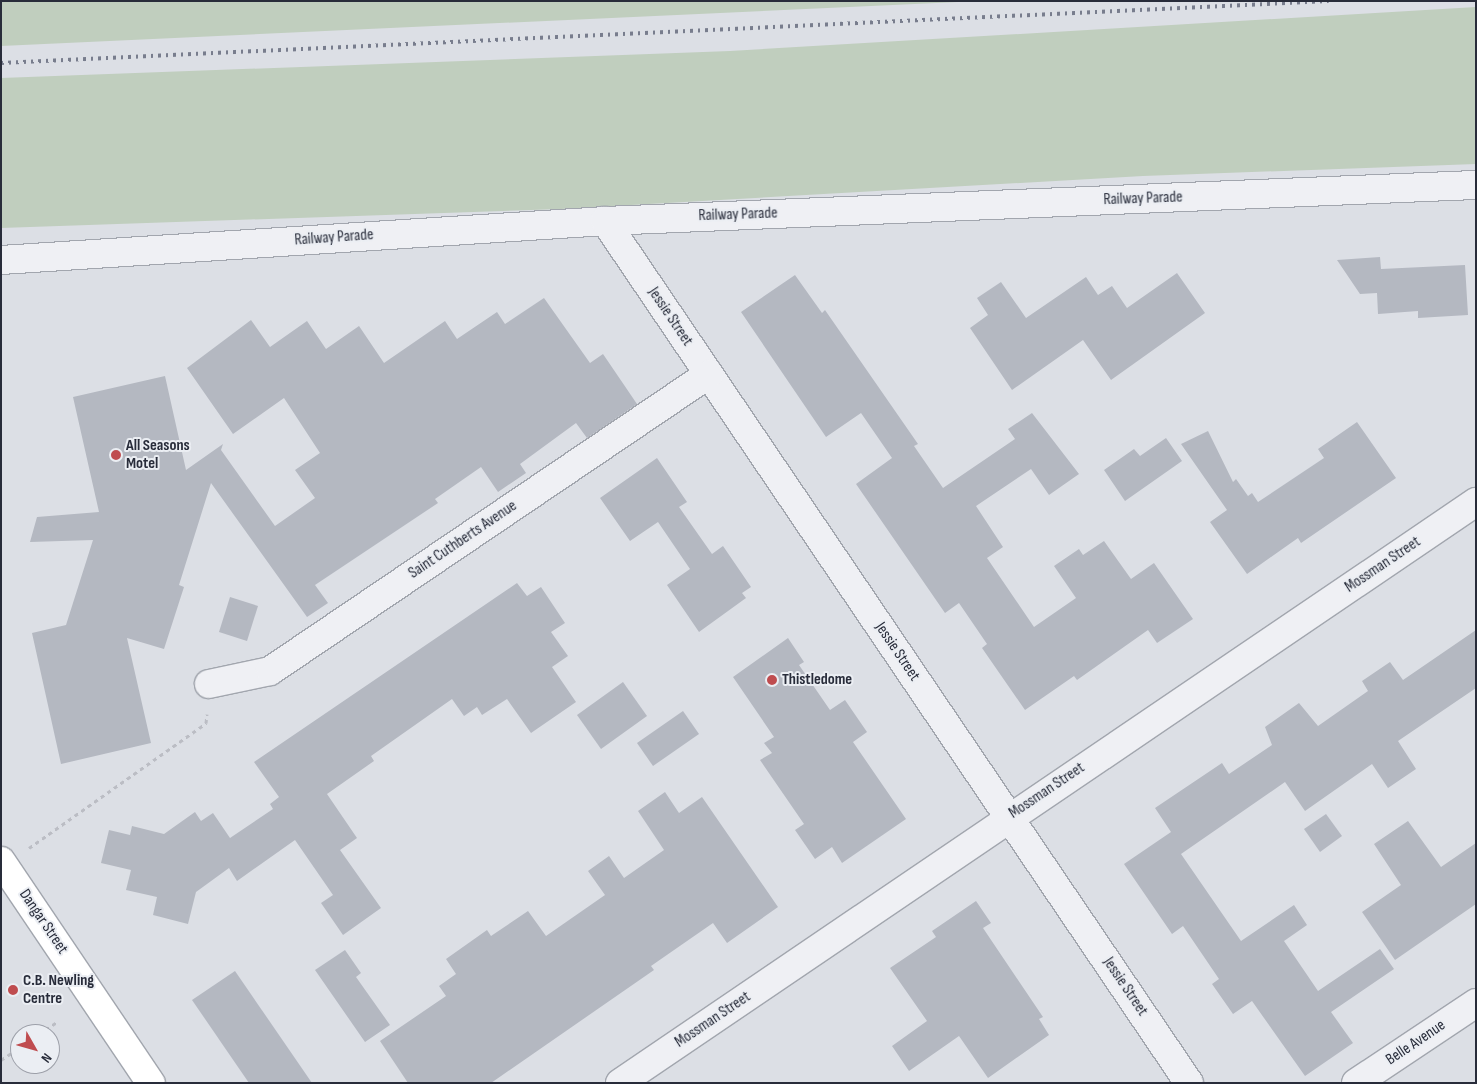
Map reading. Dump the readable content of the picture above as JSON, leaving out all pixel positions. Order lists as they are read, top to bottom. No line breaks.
{"streets":{"main road":["Dangar Street"],"street":["Railway Parade","Jessie Street","Saint Cuthberts Avenue","Mossman Street","Belle Avenue"]},"crossings":[["Railway Parade","Jessie Street"],["Jessie Street","Saint Cuthberts Avenue"],["Jessie Street","Mossman Street"]],"places":["All Seasons Motel","Thistledome","C.B. Newling Centre"],"north":"bottom right"}
